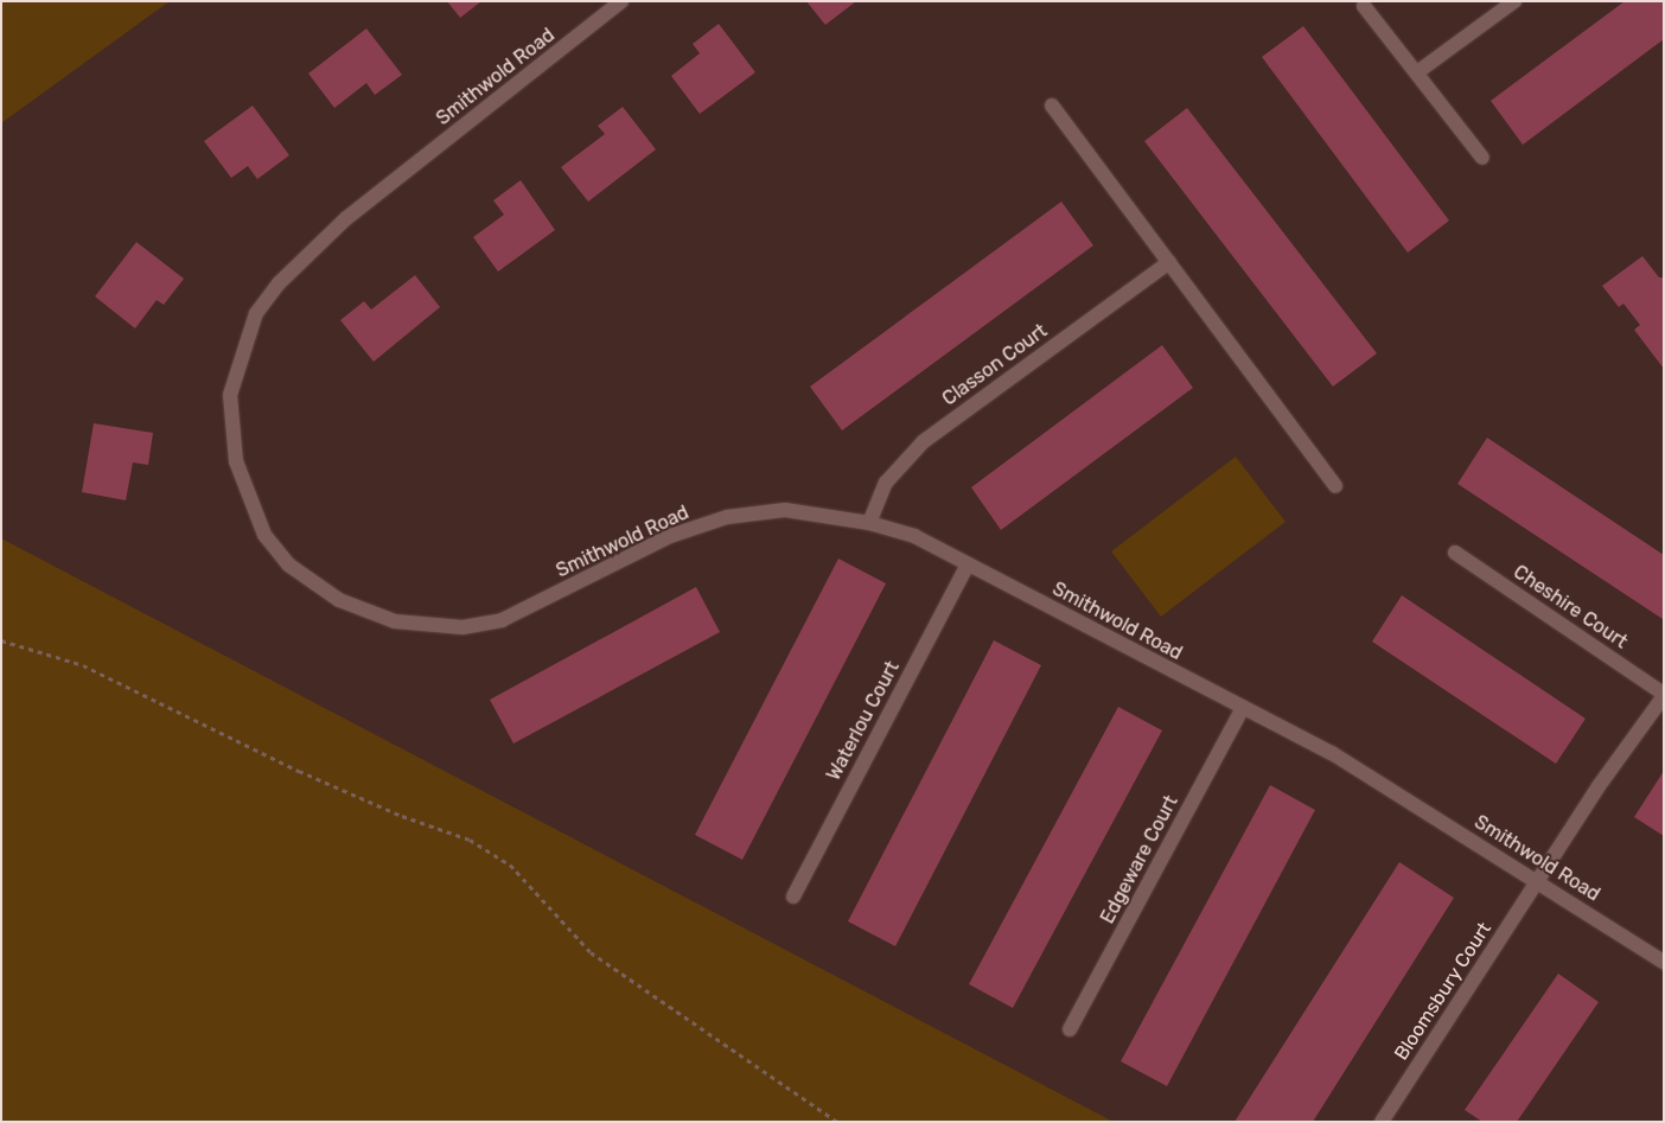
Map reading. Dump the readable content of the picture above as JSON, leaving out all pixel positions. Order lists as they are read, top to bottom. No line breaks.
{"streets":{"street":["Smithwold Road","Classon Court","Cheshire Court","Waterlou Court","Edgeware Court","Bloomsbury Court"]},"crossings":[["Smithwold Road","Classon Court"],["Smithwold Road","Cheshire Court"],["Smithwold Road","Waterlou Court"],["Smithwold Road","Edgeware Court"],["Smithwold Road","Bloomsbury Court"],["Cheshire Court","Bloomsbury Court"]]}
